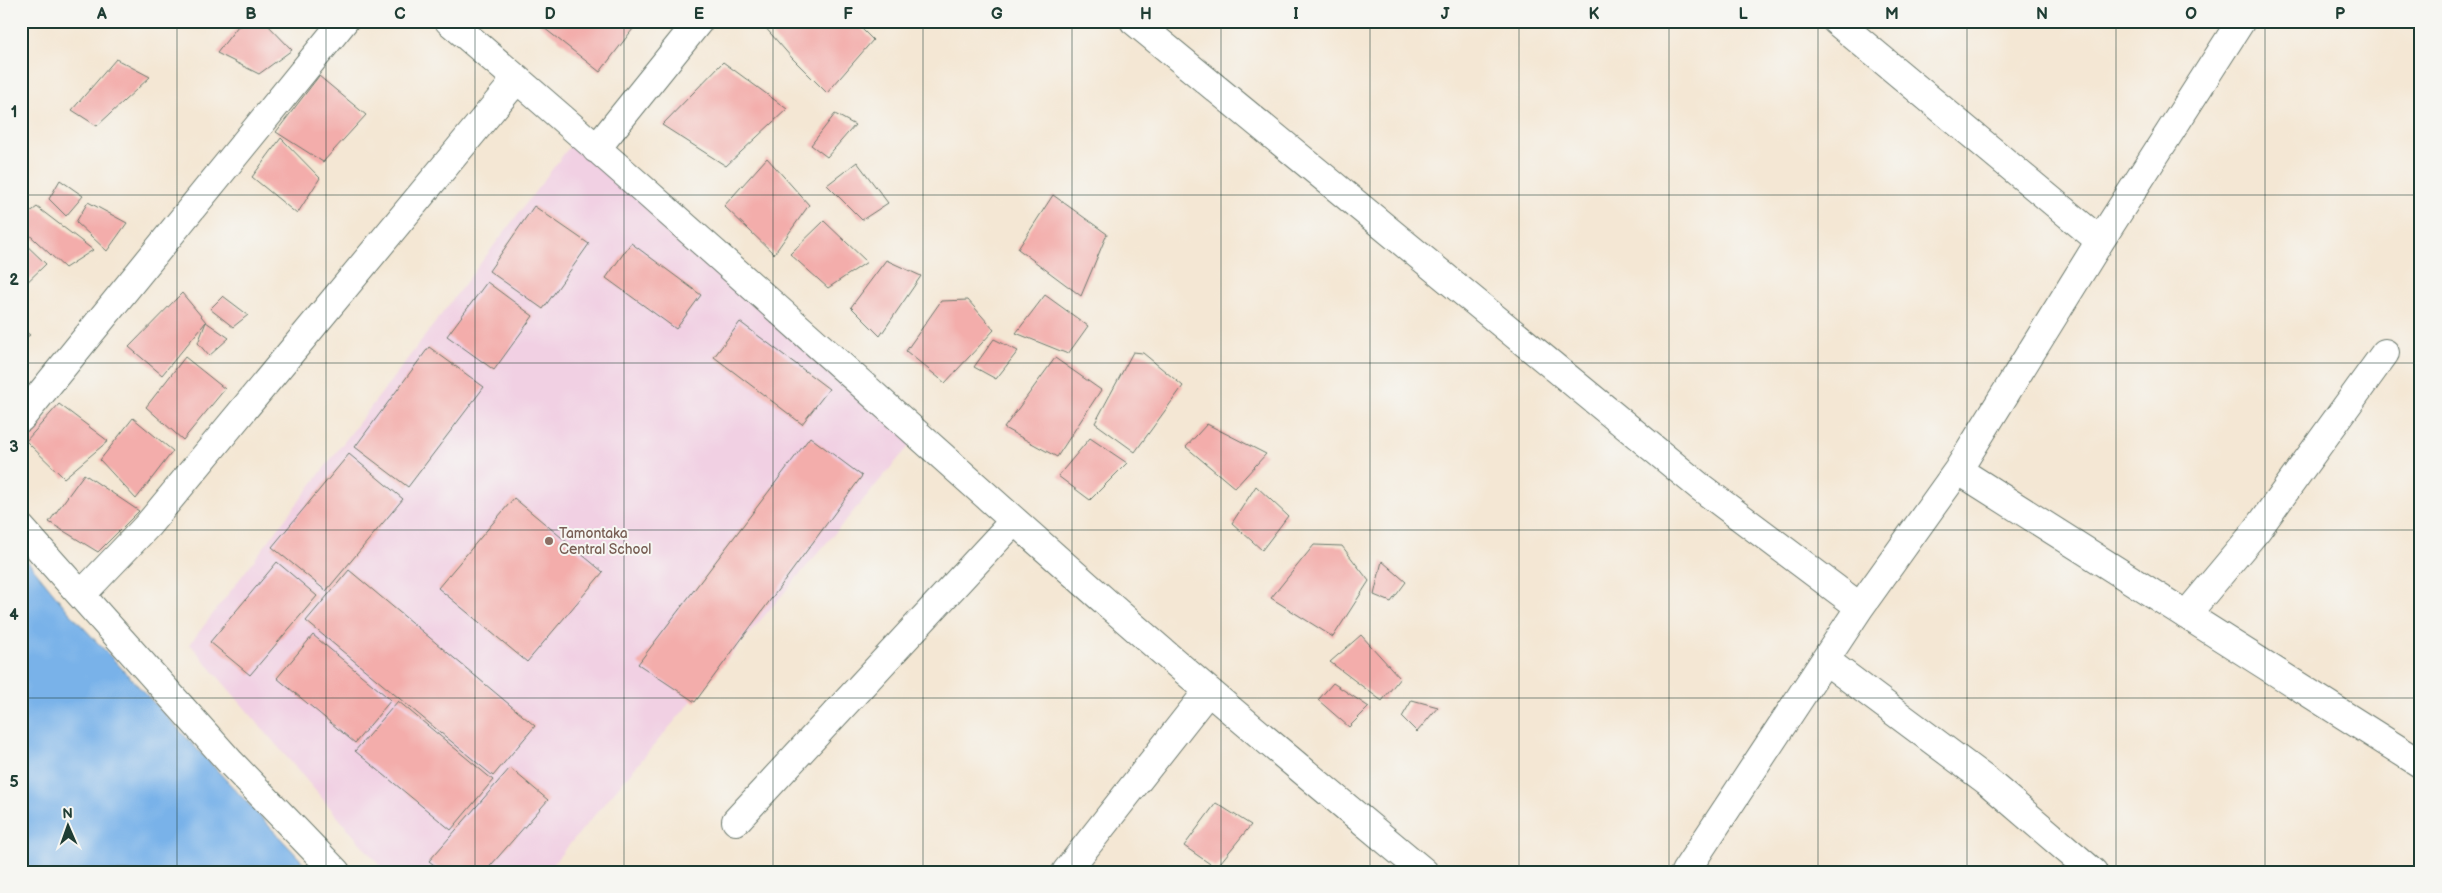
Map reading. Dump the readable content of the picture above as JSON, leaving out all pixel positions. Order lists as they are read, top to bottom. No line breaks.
{"places":["Tamontaka Central School"],"north":"top","grid":{"columns":["A","B","C","D","E","F","G","H","I","J","K","L","M","N","O","P"],"rows":["1","2","3","4","5"]}}
